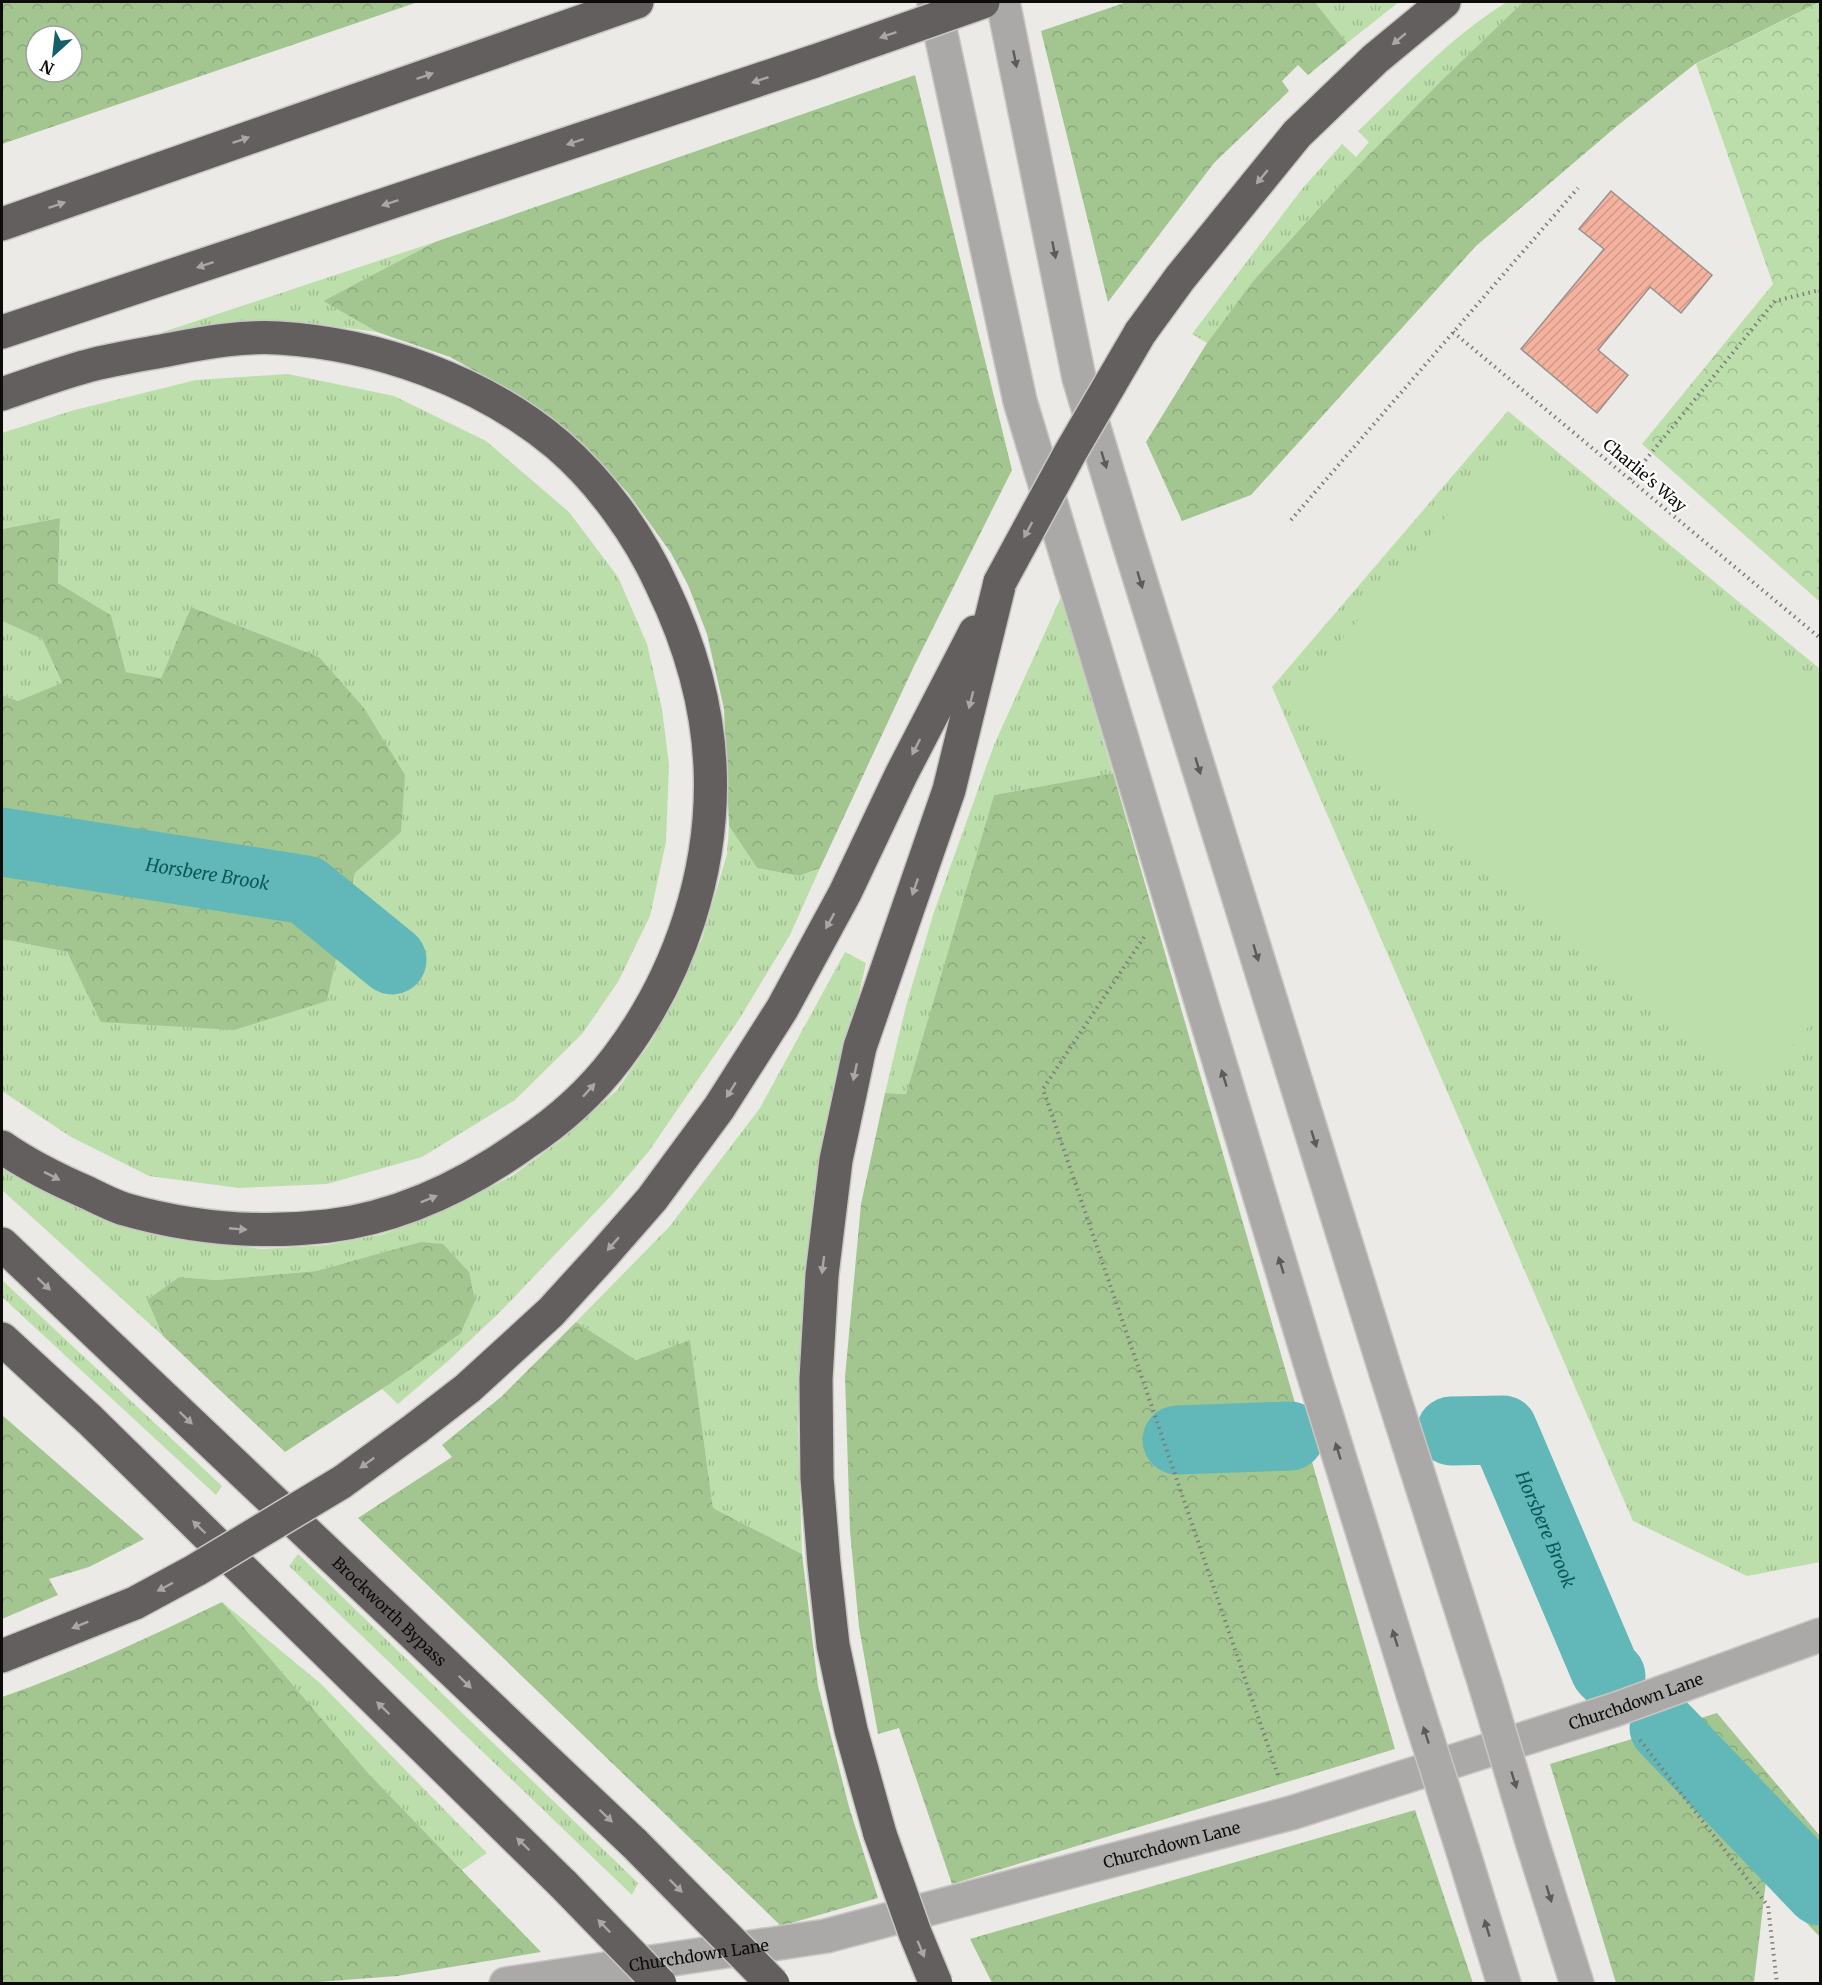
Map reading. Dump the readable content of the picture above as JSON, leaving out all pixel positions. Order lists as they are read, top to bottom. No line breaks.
{"streets":{"highway":["Brockworth Bypass"],"street":["Churchdown Lane"],"path":["Charlie's Way"]},"water":["Horsbere Brook"],"north":"bottom left"}
